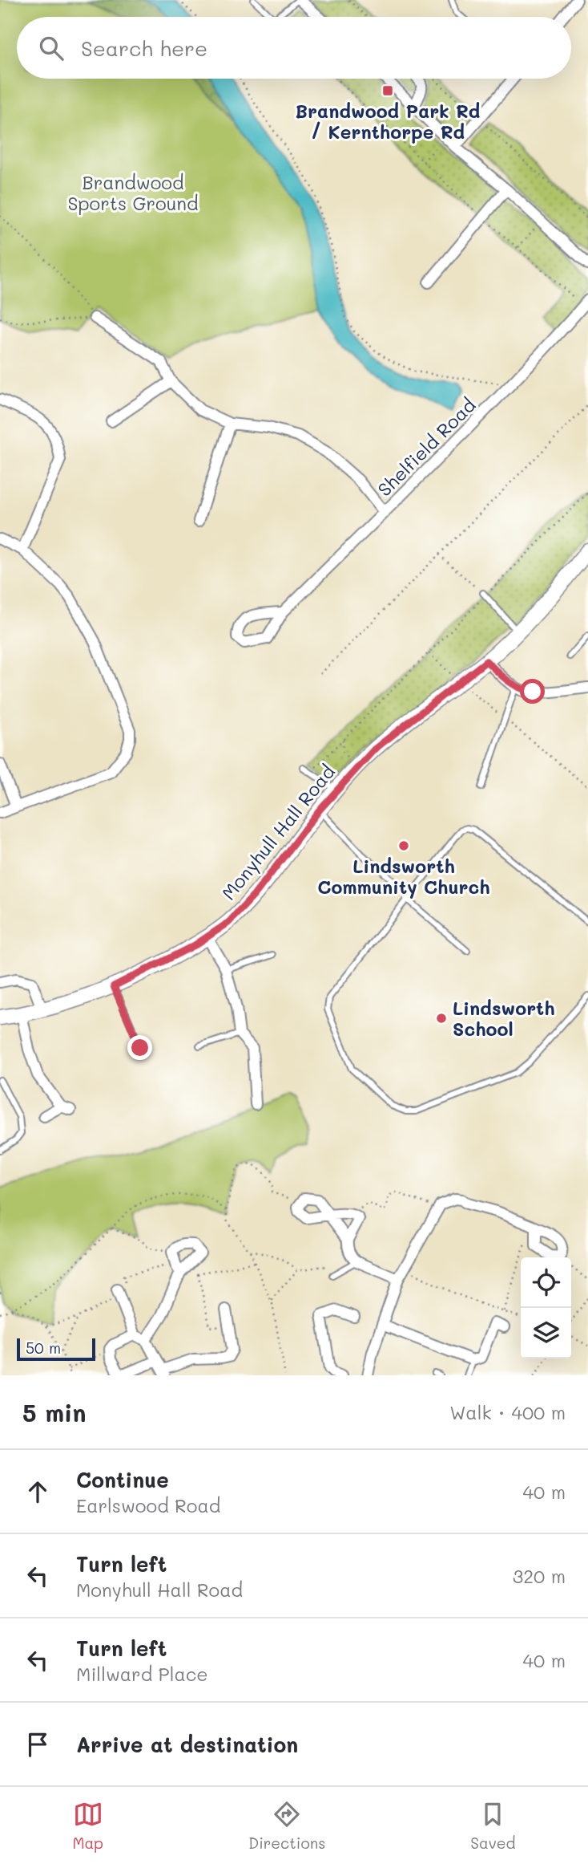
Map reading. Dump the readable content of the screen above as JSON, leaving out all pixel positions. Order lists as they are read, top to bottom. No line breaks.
{"streets":{"street":["Shelfield Road","Monyhull Hall Road"]},"parks":["Brandwood Sports Ground"],"places":{"transit":["Brandwood Park Rd / Kernthorpe Rd"],"other":["Lindsworth Community Church","Lindsworth School"]},"scale_bar":"50 m","page":{"search":"Search here","scale":"50 m","heading":["5 min","Walk · 400 m"],"list":[["Continue","Earlswood Road","40 m"],["Turn left","Monyhull Hall Road","320 m"],["Turn left","Millward Place","40 m"],"Arrive at destination"],"nav":["Map","Directions","Saved"]}}
